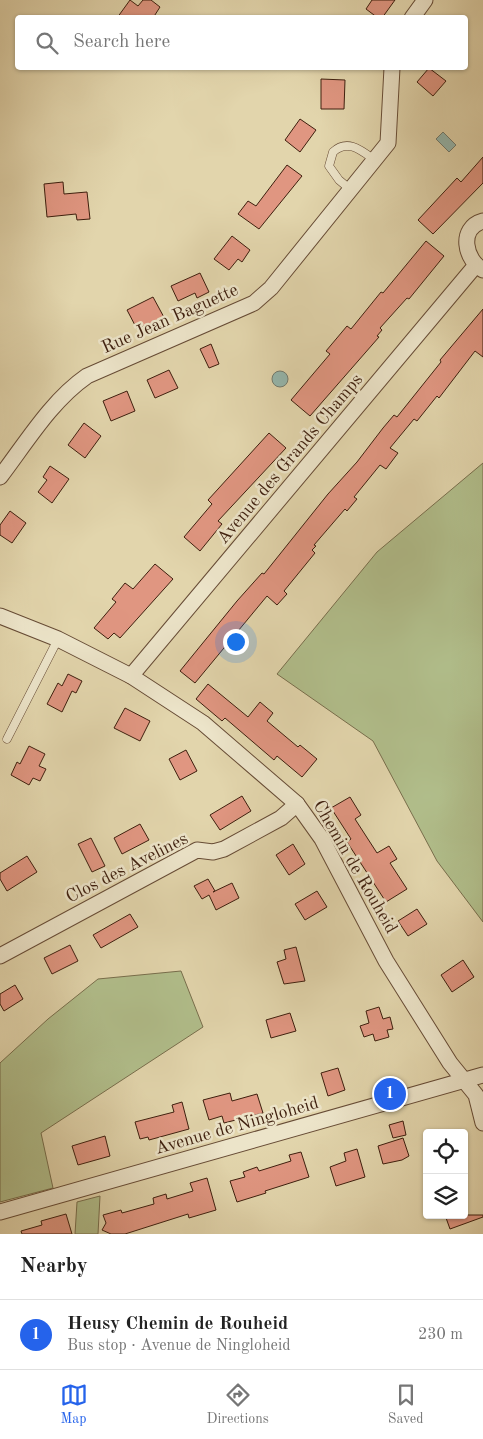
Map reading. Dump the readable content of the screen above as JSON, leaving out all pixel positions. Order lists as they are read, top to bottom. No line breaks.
{"streets":{"street":["Rue Jean Baguette","Avenue des Grands Champs","Chemin de Rouheid","Clos des Avelines","Avenue de Ningloheid"]},"crossings":[["Avenue des Grands Champs","Chemin de Rouheid"],["Chemin de Rouheid","Clos des Avelines"],["Chemin de Rouheid","Avenue de Ningloheid"]],"page":{"search":"Search here","pins":"1","heading":"Nearby","list":[{"mark":"1","name":"Heusy Chemin de Rouheid","note":"Bus stop · Avenue de Ningloheid","value":"230 m"}],"nav":["Map","Directions","Saved"]}}
